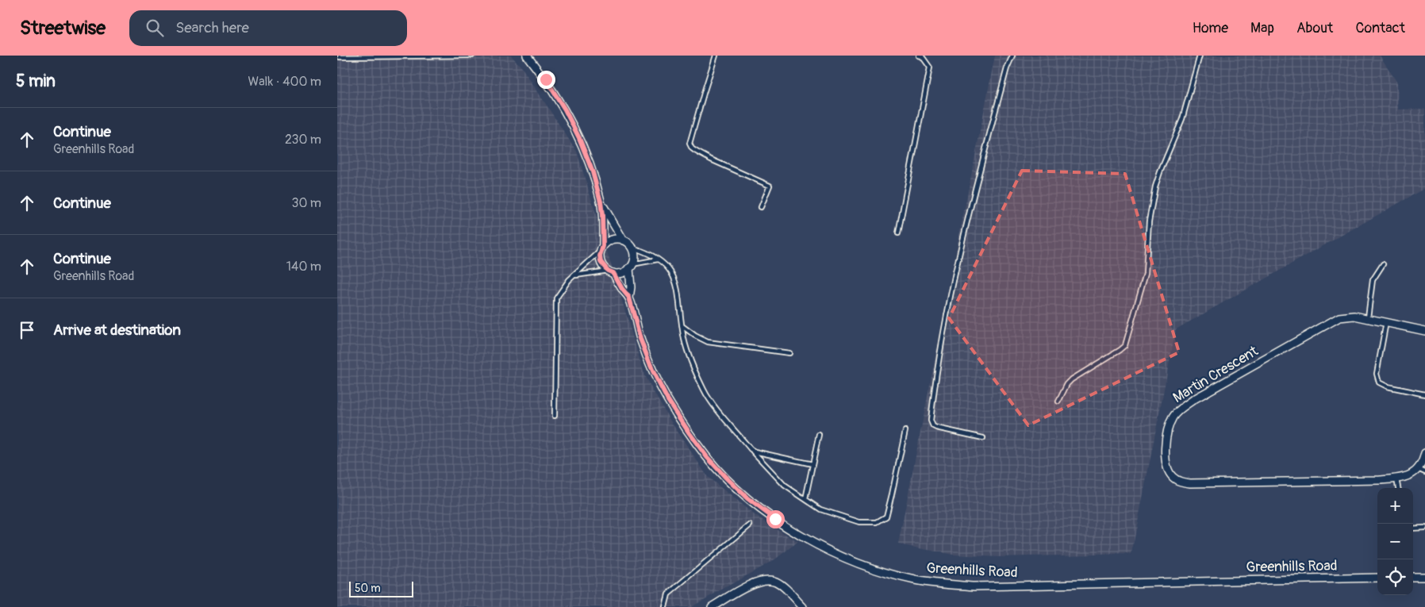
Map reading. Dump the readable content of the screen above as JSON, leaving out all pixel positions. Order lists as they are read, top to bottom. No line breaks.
{"streets":{"street":["Martin Crescent","Greenhills Road"]},"scale_bar":"50 m","page":{"header":"Streetwise","search":"Search here","nav":["Home","Map","About","Contact"],"heading":["5 min","Walk · 400 m"],"list":[["Continue","Greenhills Road","230 m"],["Continue","30 m"],["Continue","Greenhills Road","140 m"],"Arrive at destination"],"map_buttons":["+","−"],"scale":"50 m"}}
